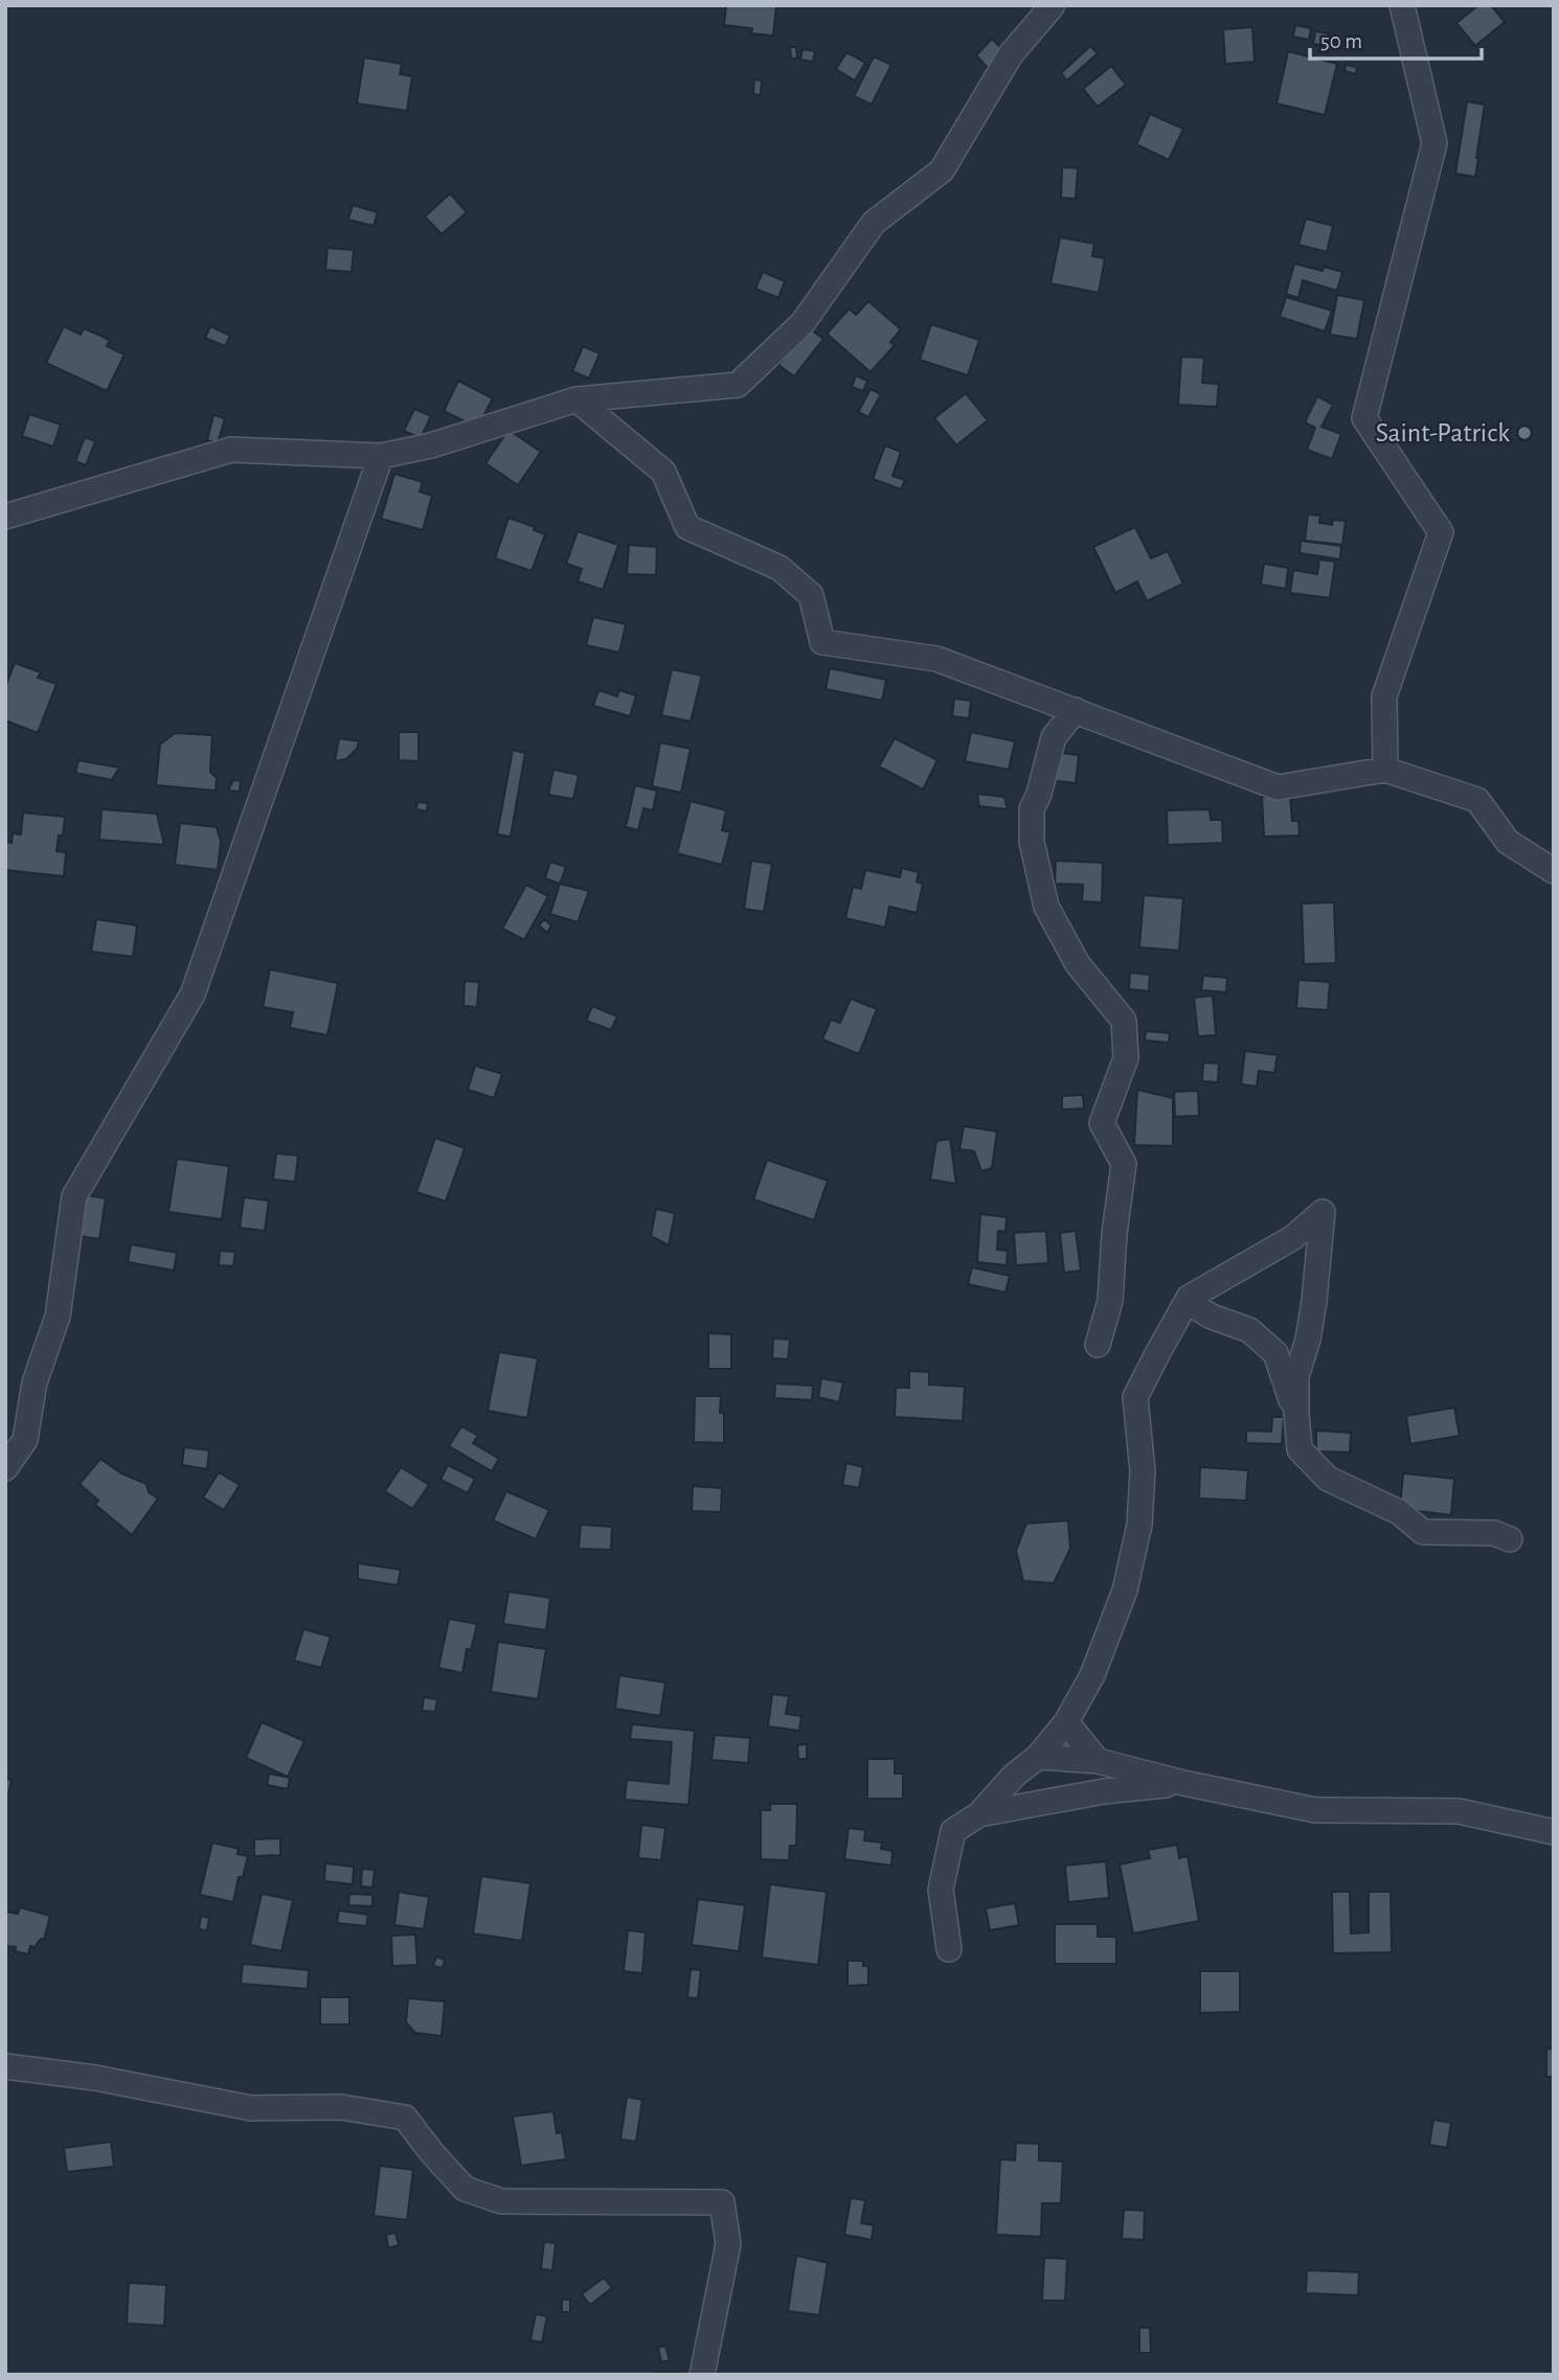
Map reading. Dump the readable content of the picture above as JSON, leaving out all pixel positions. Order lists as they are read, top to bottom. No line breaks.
{"places":["Saint-Patrick"],"scale_bar":"50 m"}
